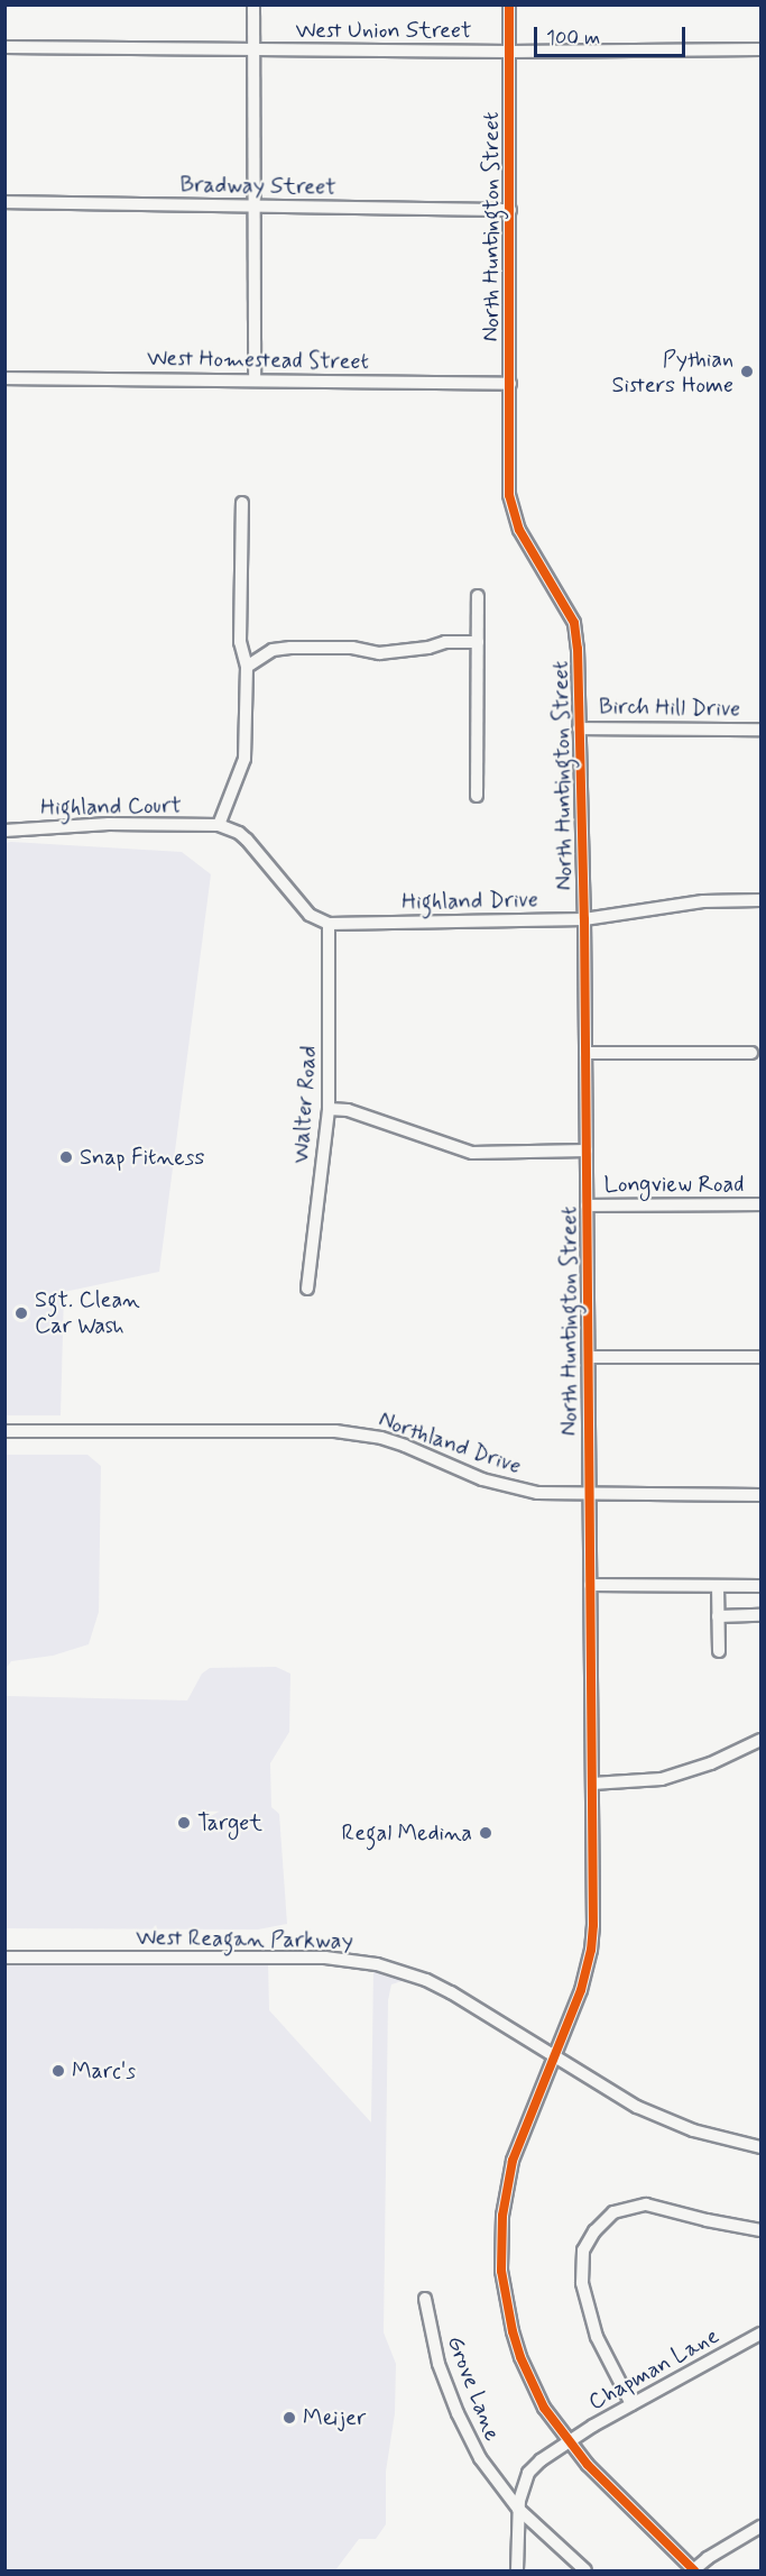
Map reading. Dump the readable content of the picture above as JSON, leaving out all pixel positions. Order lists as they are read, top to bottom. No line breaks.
{"streets":{"street":["West Union Street","Bradway Street","North Huntington Street","West Homestead Street","Birch Hill Drive","Highland Court","Highland Drive","Walter Road","Longview Road","Northland Drive","West Reagan Parkway","Chapman Lane","Grove Lane"]},"crossings":[["West Union Street","North Huntington Street"],["Bradway Street","North Huntington Street"],["North Huntington Street","West Homestead Street"],["North Huntington Street","Birch Hill Drive"],["North Huntington Street","Highland Drive"],["North Huntington Street","Longview Road"],["North Huntington Street","Northland Drive"],["North Huntington Street","West Reagan Parkway"],["North Huntington Street","Chapman Lane"],["Highland Drive","Walter Road"],["Walter Road","Longview Road"],["Chapman Lane","Grove Lane"]],"places":["Pythian Sisters Home","Snap Fitness","Sgt. Clean Car Wash","Target","Regal Medina","Marc's","Meijer"],"scale_bar":"100 m"}
